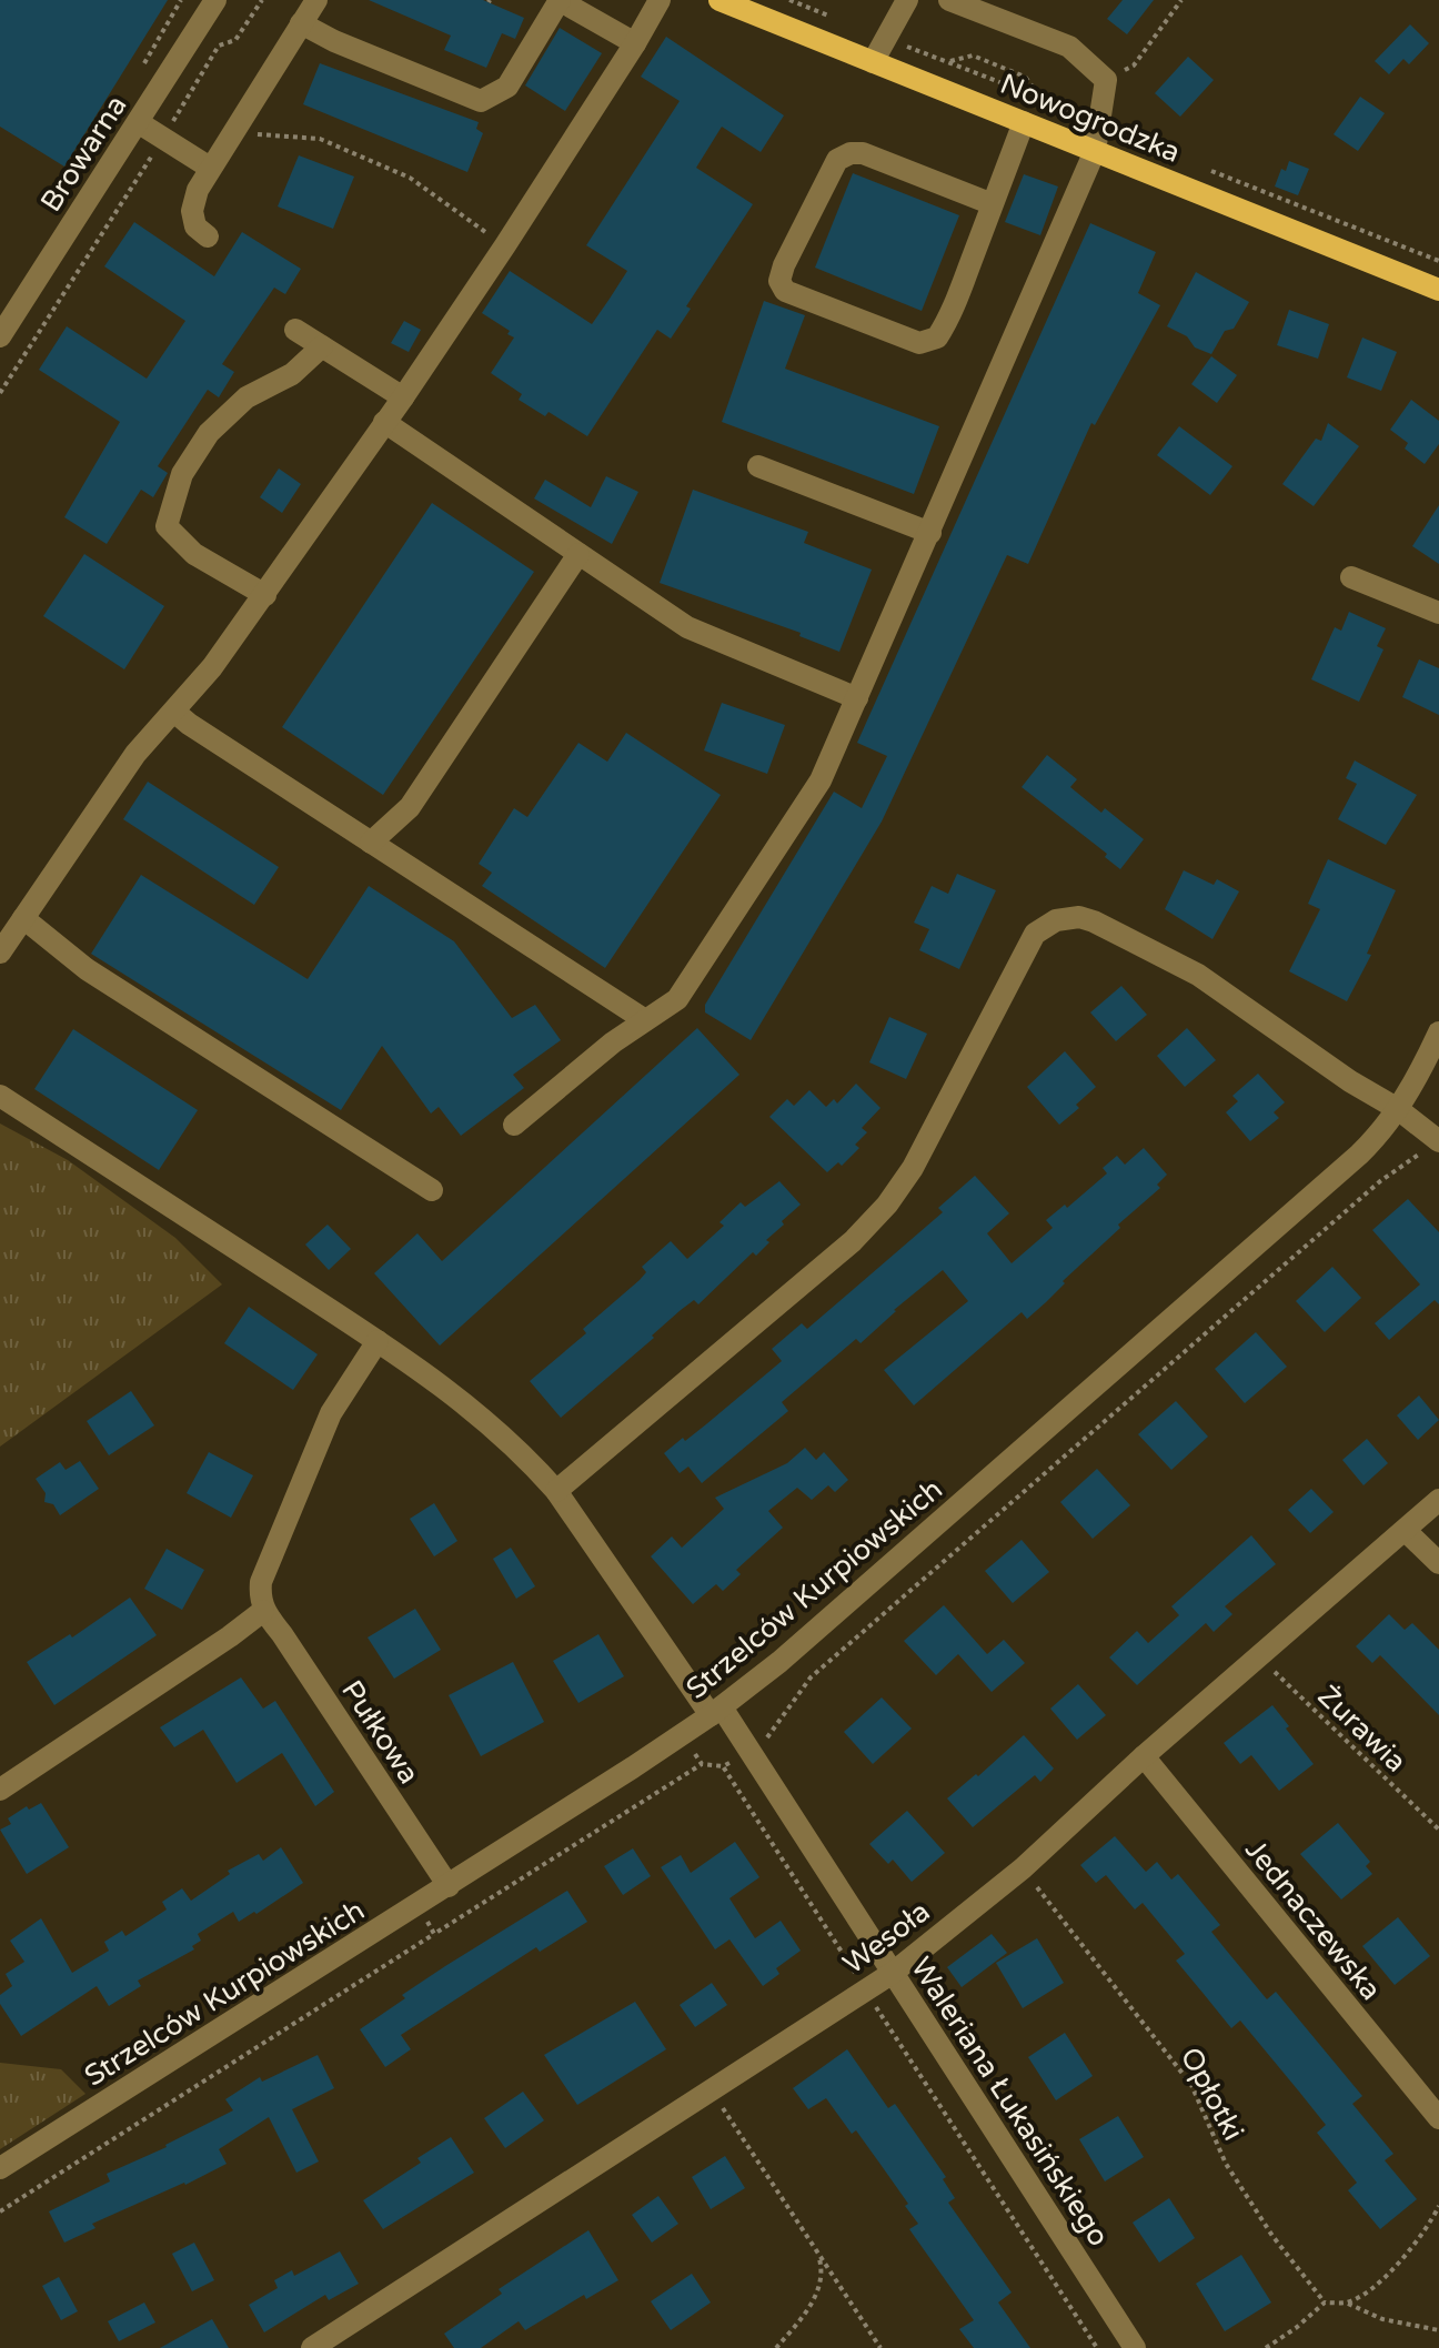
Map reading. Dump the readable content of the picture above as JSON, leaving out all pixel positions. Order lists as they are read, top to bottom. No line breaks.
{"streets":{"main road":["Nowogrodzka"],"street":["Browarna","Strzelców Kurpiowskich","Pułkowa","Jednaczewska","Wesoła","Waleriana Łukasińskiego"],"path":["Żurawia","Opłotki"]},"crossings":[["Strzelców Kurpiowskich","Pułkowa"],["Strzelców Kurpiowskich","Waleriana Łukasińskiego"],["Żurawia","Wesoła"],["Jednaczewska","Wesoła"],["Wesoła","Opłotki"],["Wesoła","Waleriana Łukasińskiego"]]}
